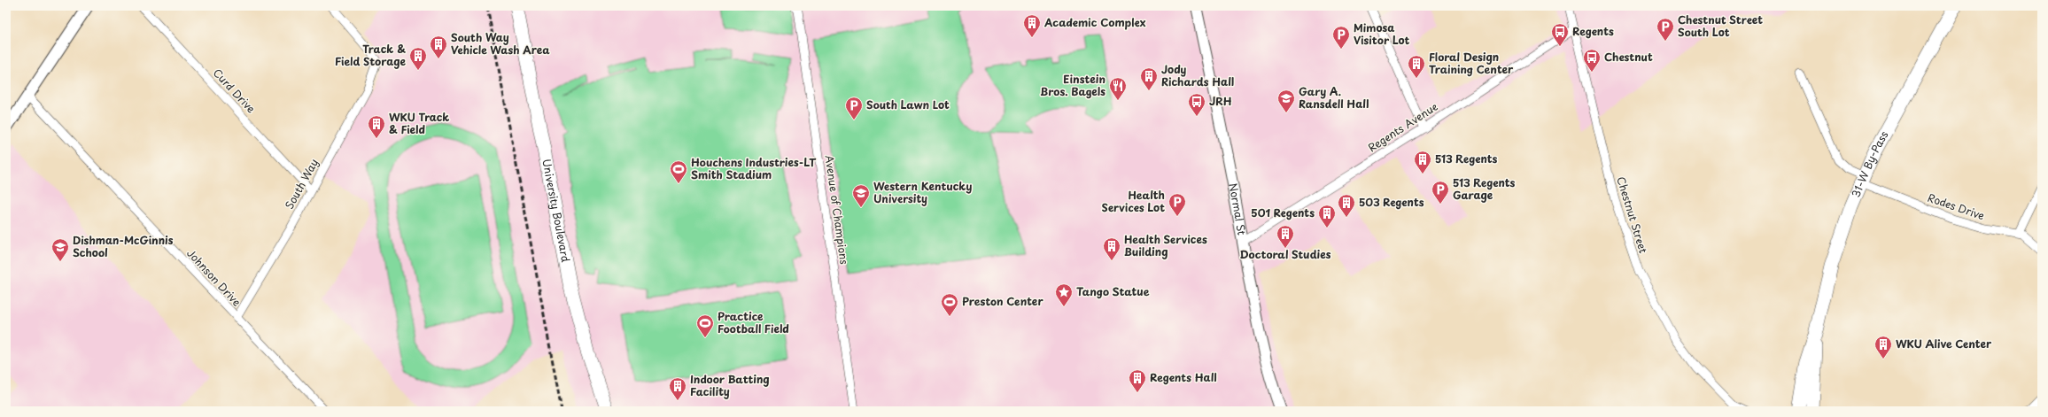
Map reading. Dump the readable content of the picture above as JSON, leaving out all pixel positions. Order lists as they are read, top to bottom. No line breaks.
{"streets":{"main road":["31-W By-Pass","University Boulevard"],"street":["Curd Drive","Regents Avenue","South Way","Rodes Drive","Normal St","Avenue of Champions","Chestnut Street","Johnson Drive"]},"crossings":[["Curd Drive","South Way"],["Regents Avenue","Normal St"],["Regents Avenue","Chestnut Street"],["31-W By-Pass","Rodes Drive"],["South Way","Johnson Drive"]],"places":{"building":["Academic Complex","South Way Vehicle Wash Area","Track & Field Storage","Floral Design Training Center","Jody Richards Hall","WKU Track & Field","513 Regents","503 Regents","501 Regents","Doctoral Studies","Health Services Building","WKU Alive Center","Regents Hall","Indoor Batting Facility"],"parking":["Chestnut Street South Lot","Mimosa Visitor Lot","South Lawn Lot","513 Regents Garage","Health Services Lot"],"bus stop":["Regents","Chestnut","JRH"],"restaurant":["Einstein Bros. Bagels"],"school or university":["Gary A. Ransdell Hall","Western Kentucky University","Dishman-McGinnis School"],"sports":["Houchens Industries-LT Smith Stadium","Preston Center","Practice Football Field"],"place":["Tango Statue"]}}
